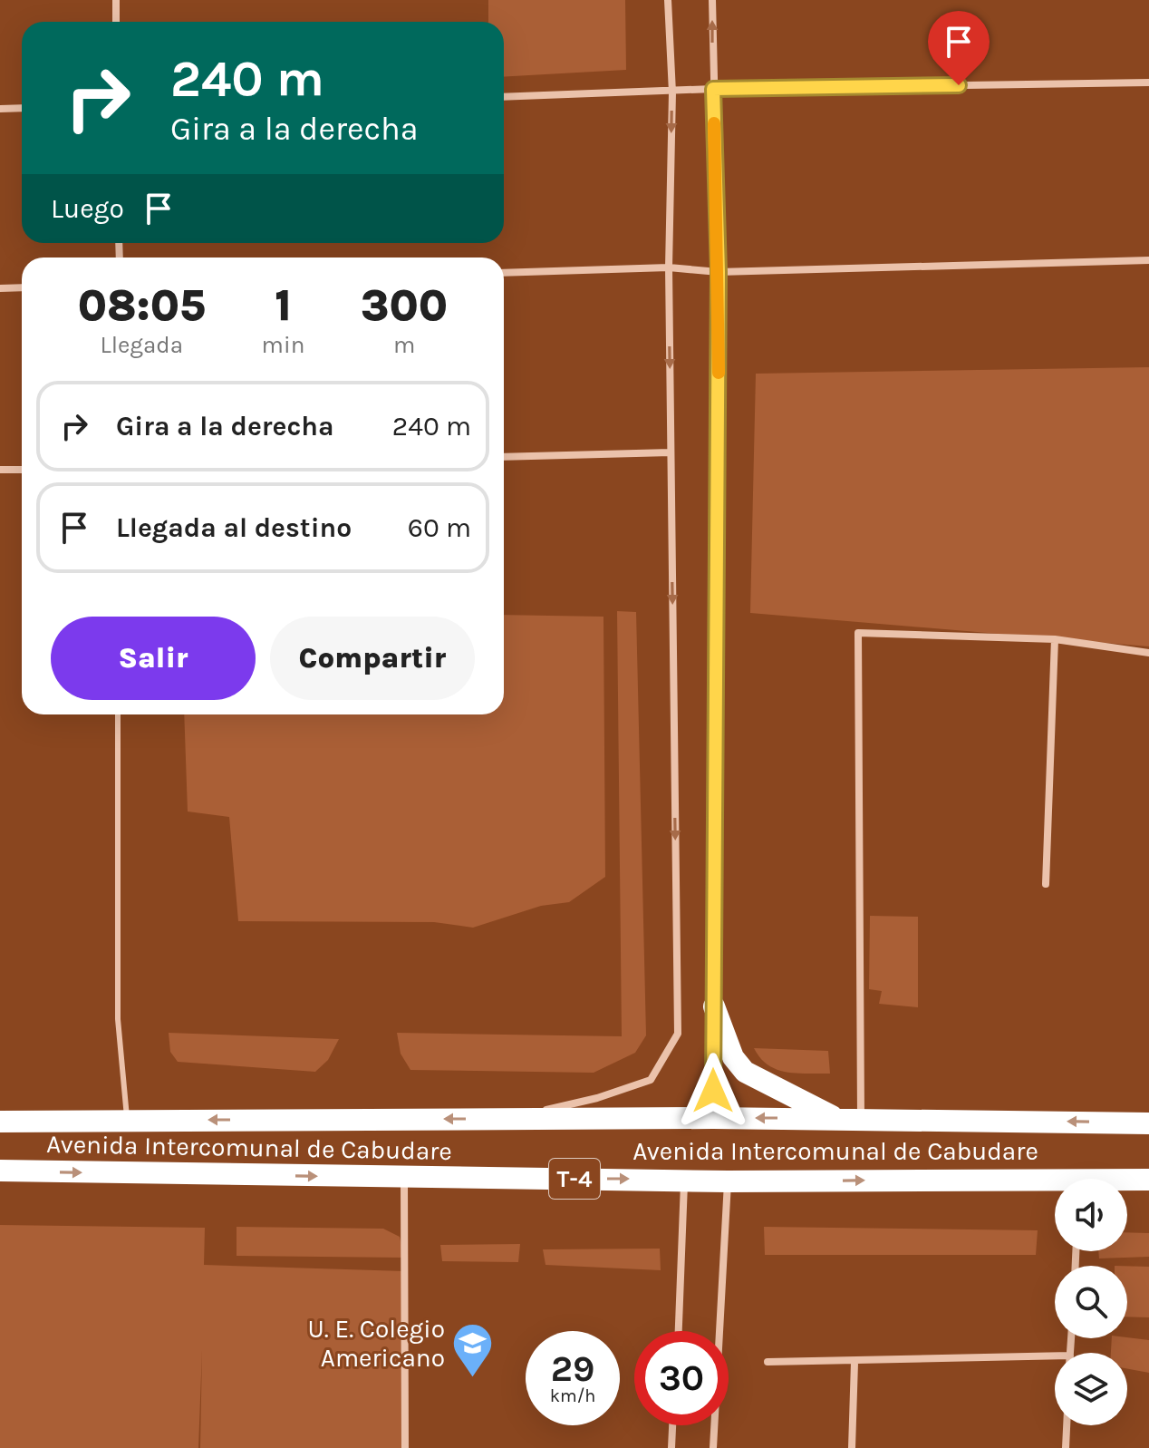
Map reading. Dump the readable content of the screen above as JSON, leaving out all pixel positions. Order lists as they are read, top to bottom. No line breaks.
{"streets":{"highway":["Avenida Intercomunal de Cabudare","T-4"]},"places":{"school or university":["U. E. Colegio Americano"]},"page":{"turn":["240 m","Gira a la derecha"],"then":"Luego","eta":["08:05","Llegada","1","min","300","m"],"list":[{"name":"Gira a la derecha","value":"240 m"},{"name":"Llegada al destino","value":"60 m"}],"buttons":["Salir","Compartir"],"speed":"29 km/h","limit":"30"}}
